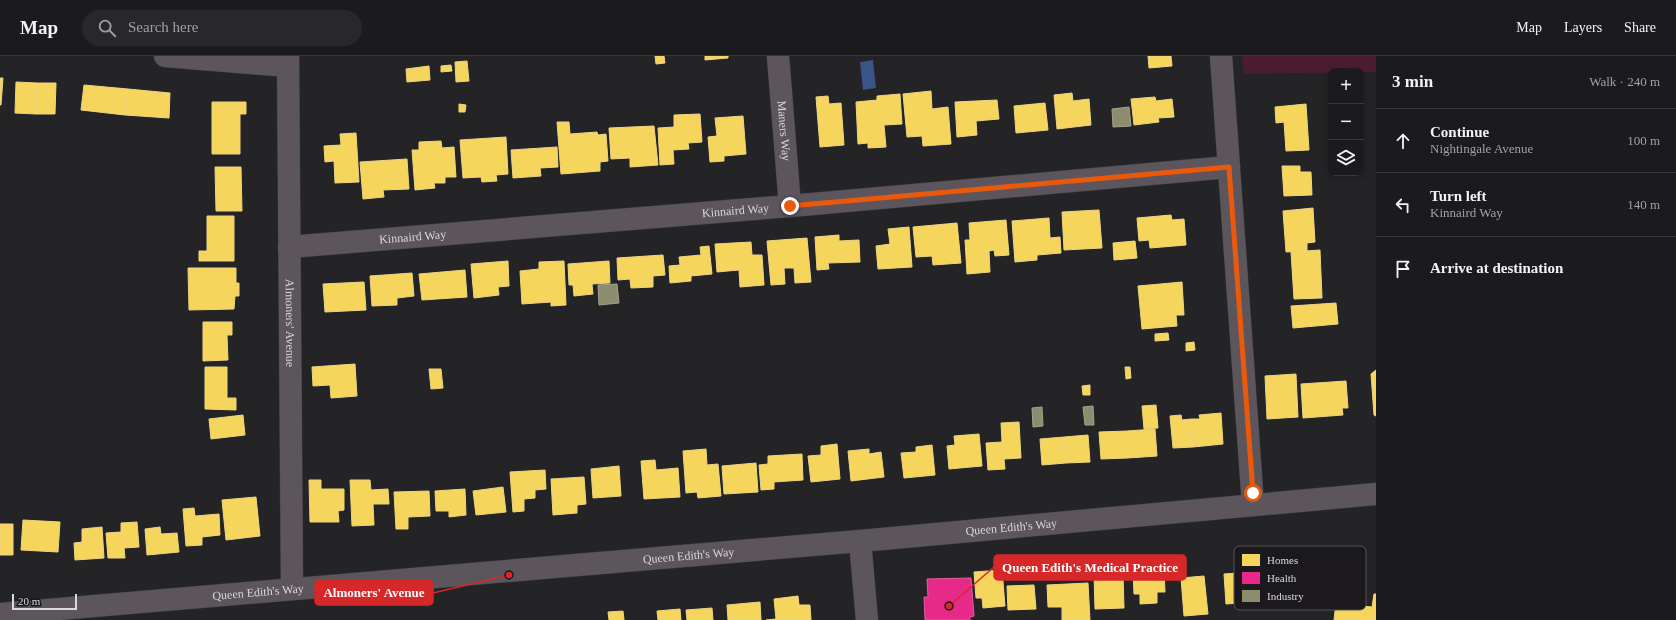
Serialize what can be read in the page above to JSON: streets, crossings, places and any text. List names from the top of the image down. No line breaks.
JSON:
{"streets":{"street":["Maners Way","Kinnaird Way","Almoners' Avenue","Queen Edith's Way"]},"crossings":[["Maners Way","Kinnaird Way"],["Kinnaird Way","Almoners' Avenue"],["Almoners' Avenue","Queen Edith's Way"]],"places":["Almoners' Avenue","Queen Edith's Medical Practice"],"legend":["Homes","Health","Industry"],"scale_bar":"20 m","page":{"header":"Map","search":"Search here","nav":["Map","Layers","Share"],"heading":["3 min","Walk · 240 m"],"map_buttons":["+","−"],"list":[["Continue","Nightingale Avenue","100 m"],["Turn left","Kinnaird Way","140 m"],"Arrive at destination"],"scale":"20 m"}}
